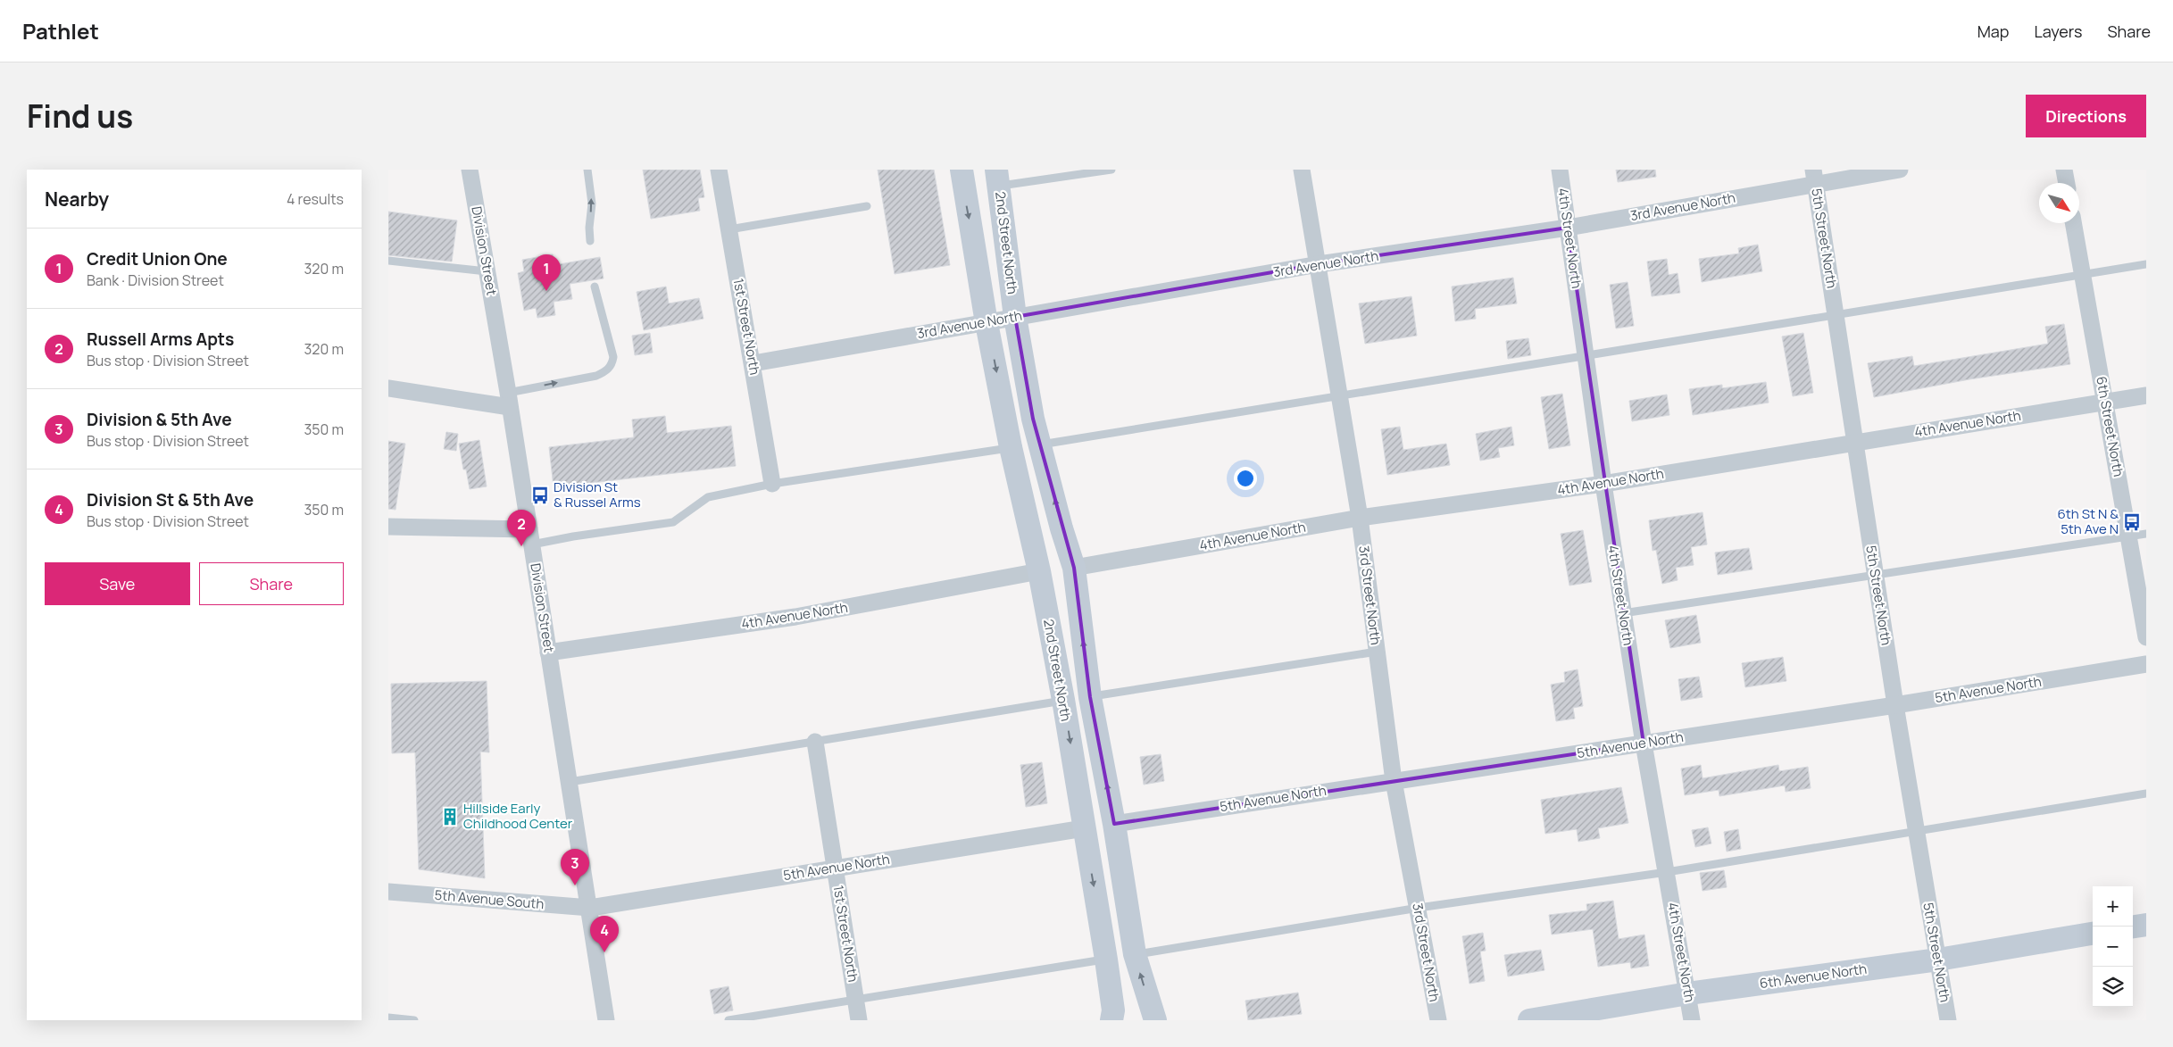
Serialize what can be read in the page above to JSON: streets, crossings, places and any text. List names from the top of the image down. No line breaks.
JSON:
{"streets":{"main road":["2nd Street North","6th Avenue North"],"street":["3rd Avenue North","4th Street North","5th Street North","Division Street","1st Street North","4th Avenue North","6th Street North","3rd Street North","5th Avenue North","5th Avenue South"]},"crossings":[["3rd Avenue North","4th Street North"],["3rd Avenue North","5th Street North"],["3rd Avenue North","2nd Street North"],["3rd Avenue North","1st Street North"],["3rd Avenue North","3rd Street North"],["4th Street North","4th Avenue North"],["4th Street North","5th Avenue North"],["4th Street North","6th Avenue North"],["5th Street North","4th Avenue North"],["5th Street North","5th Avenue North"],["5th Street North","6th Avenue North"],["2nd Street North","4th Avenue North"],["2nd Street North","5th Avenue North"],["Division Street","4th Avenue North"],["Division Street","5th Avenue North"],["Division Street","5th Avenue South"],["1st Street North","5th Avenue North"],["4th Avenue North","6th Street North"],["4th Avenue North","3rd Street North"],["3rd Street North","5th Avenue North"],["5th Avenue North","5th Avenue South"]],"places":{"bus stop":["Division St & Russel Arms","6th St N & 5th Ave N"],"building":["Hillside Early Childhood Center"]},"north":"bottom right","page":{"header":"Pathlet","nav":["Map","Layers","Share"],"title":"Find us","buttons":["Directions",["Save","Share"]],"heading":["Nearby","4 results"],"list":[{"mark":"1","name":"Credit Union One","note":"Bank · Division Street","value":"320 m"},{"mark":"2","name":"Russell Arms Apts","note":"Bus stop · Division Street","value":"320 m"},{"mark":"3","name":"Division & 5th Ave","note":"Bus stop · Division Street","value":"350 m"},{"mark":"4","name":"Division St & 5th Ave","note":"Bus stop · Division Street","value":"350 m"}],"pins":["1","2","3","4"],"map_buttons":["+","−"]}}
